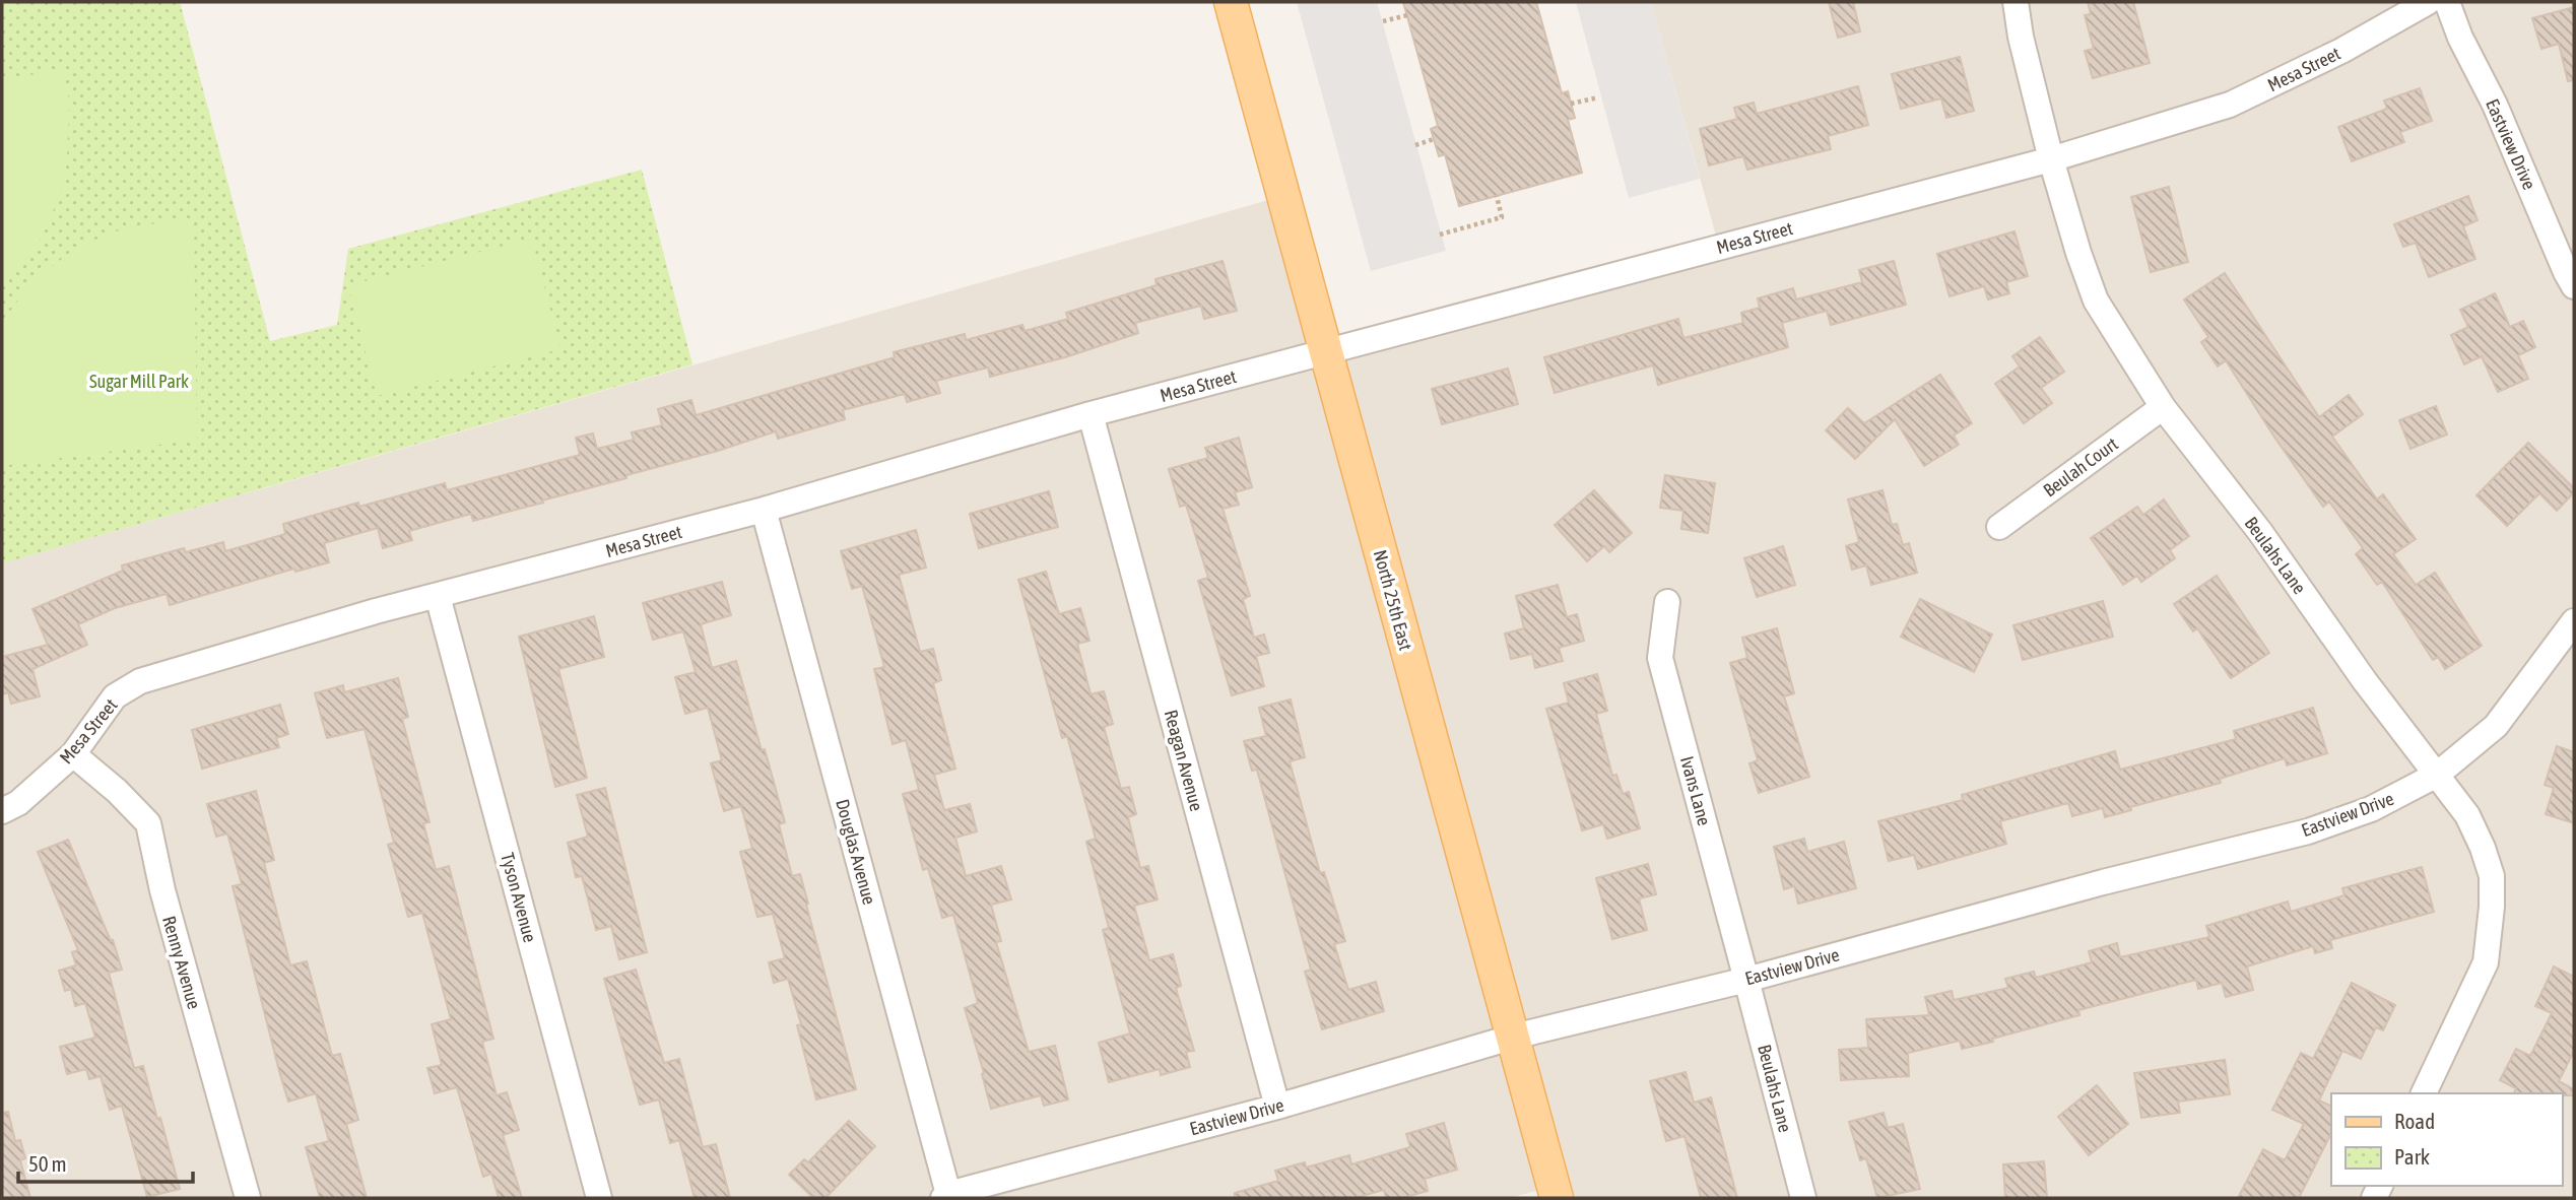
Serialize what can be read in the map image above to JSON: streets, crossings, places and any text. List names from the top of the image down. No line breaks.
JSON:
{"streets":{"main road":["North 25th East"],"street":["Mesa Street","Eastview Drive","Beulah Court","Beulahs Lane","Reagan Avenue","Ivans Lane","Douglas Avenue","Tyson Avenue","Renny Avenue"]},"crossings":[["Mesa Street","Beulahs Lane"],["Mesa Street","North 25th East"],["Mesa Street","Reagan Avenue"],["Mesa Street","Douglas Avenue"],["Mesa Street","Tyson Avenue"],["Mesa Street","Renny Avenue"],["Eastview Drive","Beulahs Lane"],["Eastview Drive","North 25th East"],["Eastview Drive","Reagan Avenue"],["Eastview Drive","Ivans Lane"],["Eastview Drive","Douglas Avenue"],["Beulah Court","Beulahs Lane"],["Beulahs Lane","Ivans Lane"]],"parks":["Sugar Mill Park"],"legend":["Road","Park"],"scale_bar":"50 m"}
